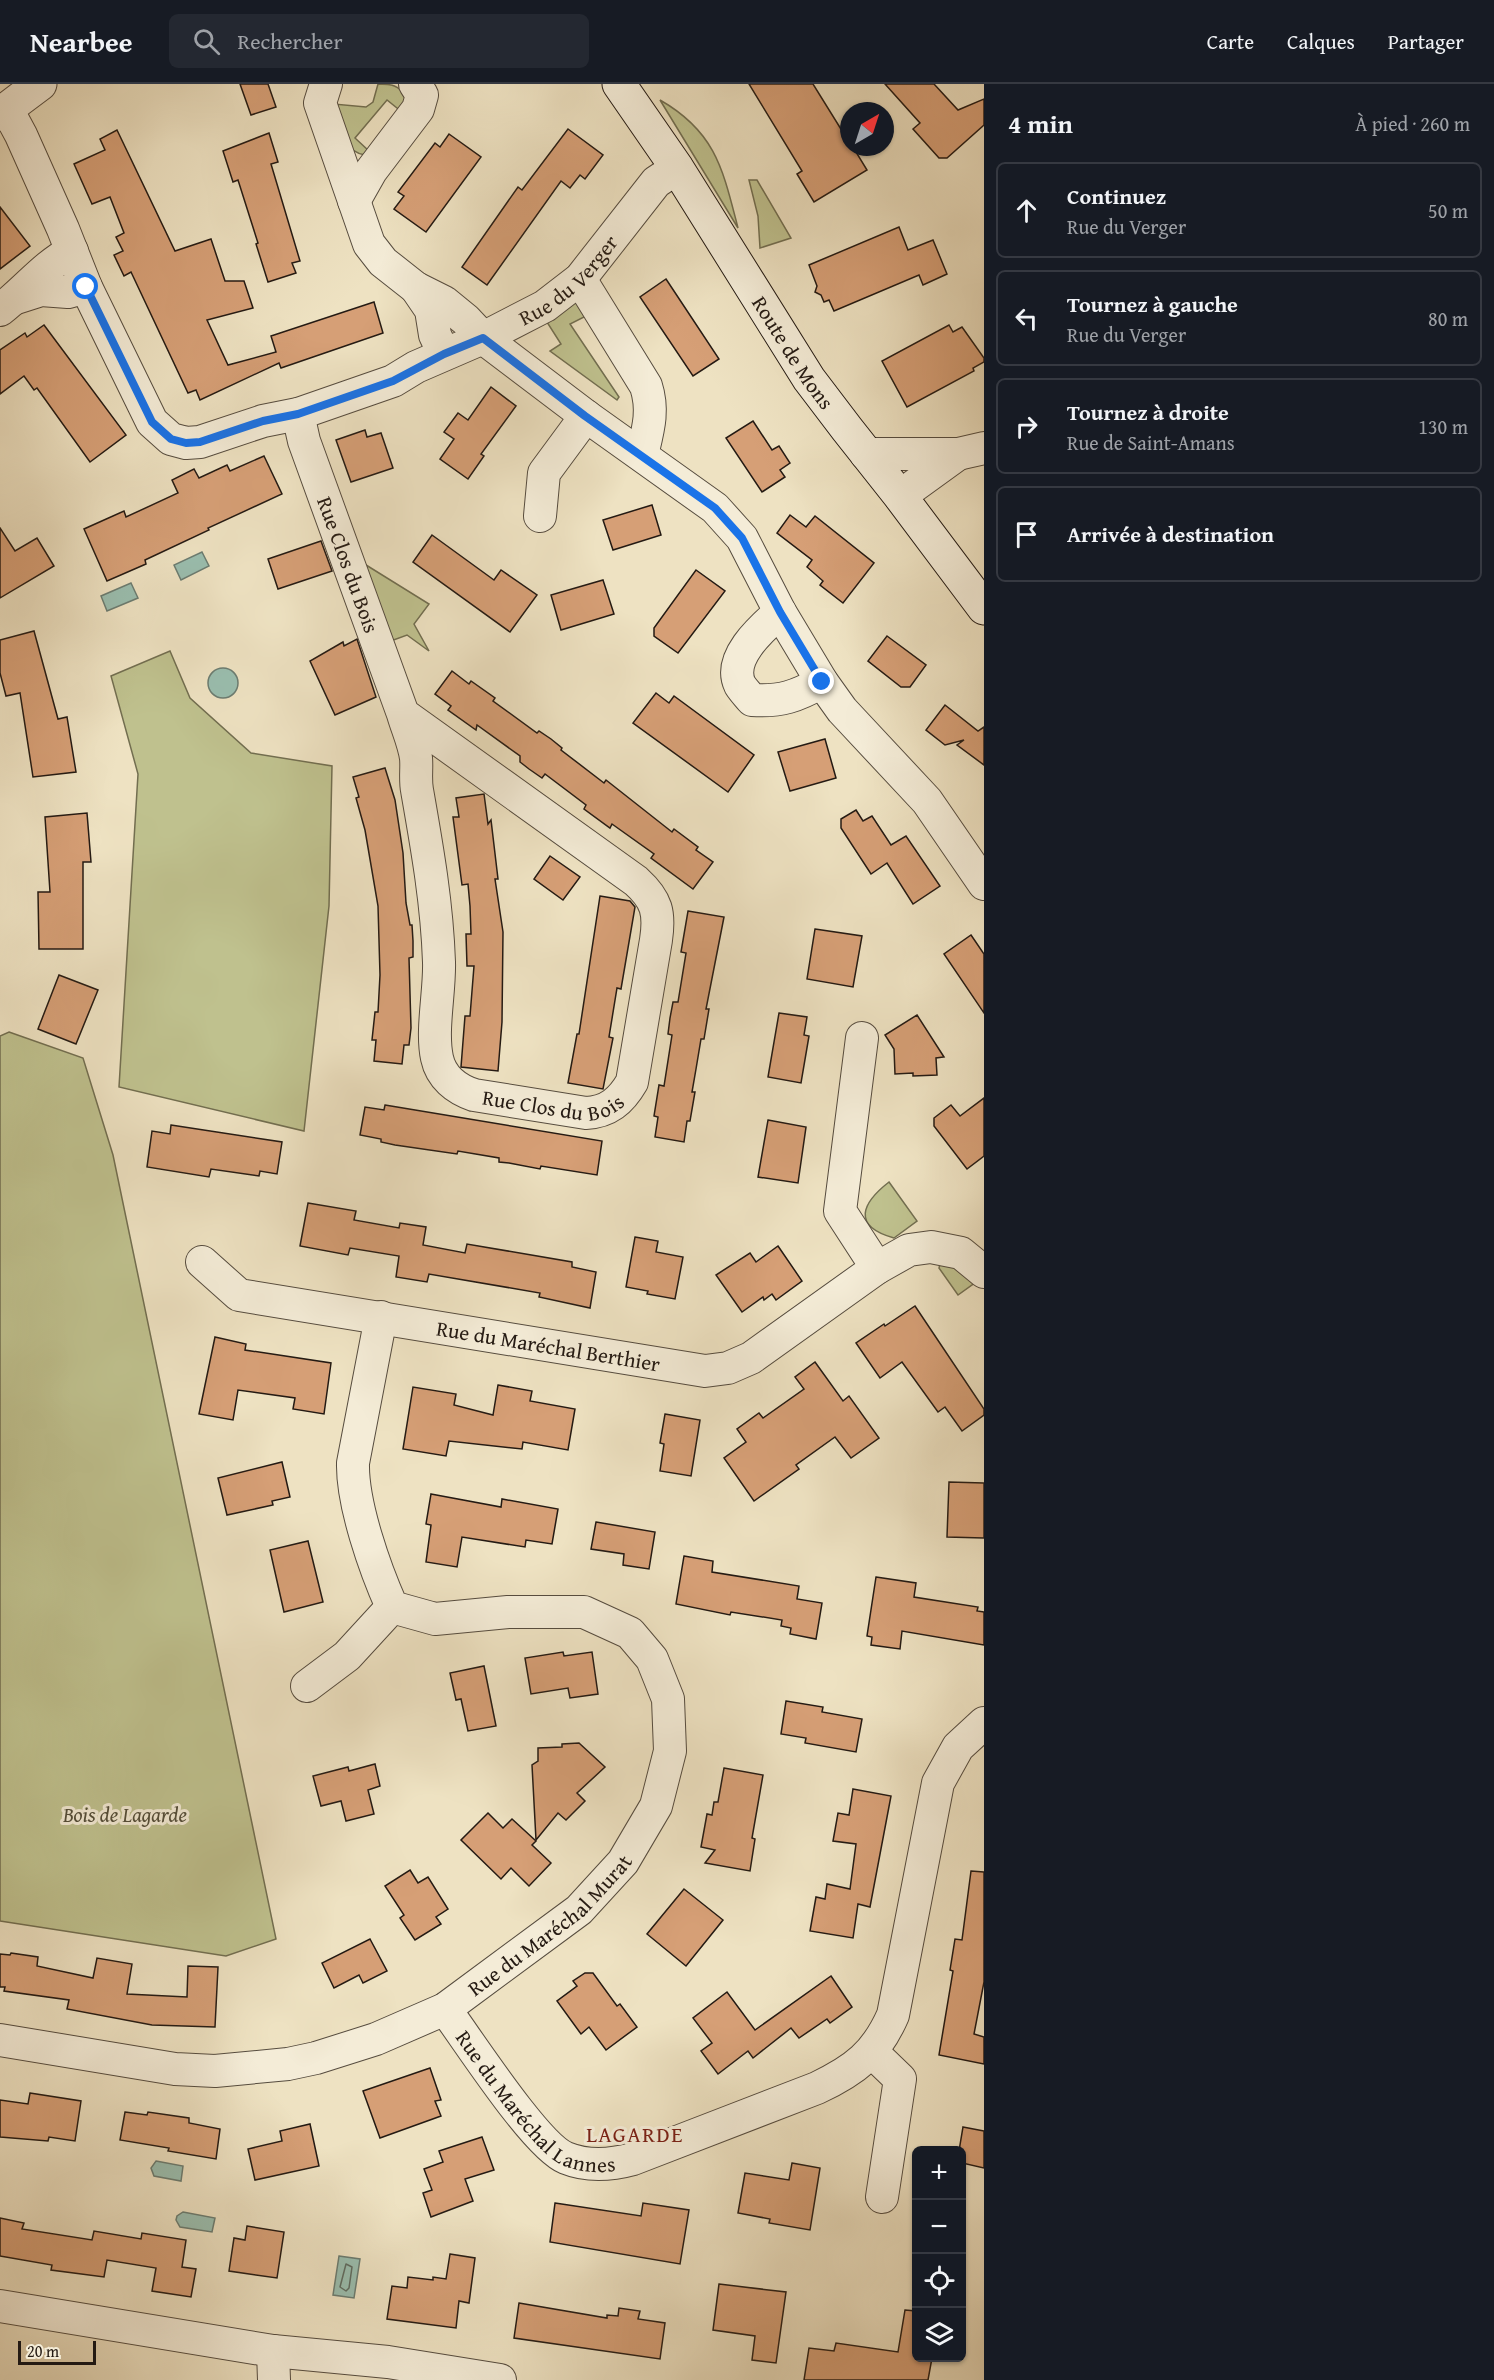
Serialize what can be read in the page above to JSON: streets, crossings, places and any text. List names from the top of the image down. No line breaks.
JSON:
{"streets":{"main road":["Route de Mons"],"street":["Rue du Verger","Rue Clos du Bois","Rue du Maréchal Berthier","Rue du Maréchal Murat","Rue du Maréchal Lannes"]},"crossings":[["Rue du Verger","Route de Mons"],["Rue du Verger","Rue Clos du Bois"],["Rue du Maréchal Murat","Rue du Maréchal Lannes"]],"districts":["LAGARDE"],"parks":["Bois de Lagarde"],"scale_bar":"20 m","north":"top right","page":{"header":"Nearbee","search":"Rechercher","nav":["Carte","Calques","Partager"],"heading":["4 min","À pied · 260 m"],"list":[["Continuez","Rue du Verger","50 m"],["Tournez à gauche","Rue du Verger","80 m"],["Tournez à droite","Rue de Saint-Amans","130 m"],"Arrivée à destination"],"map_buttons":["+","−"],"scale":"20 m"}}
